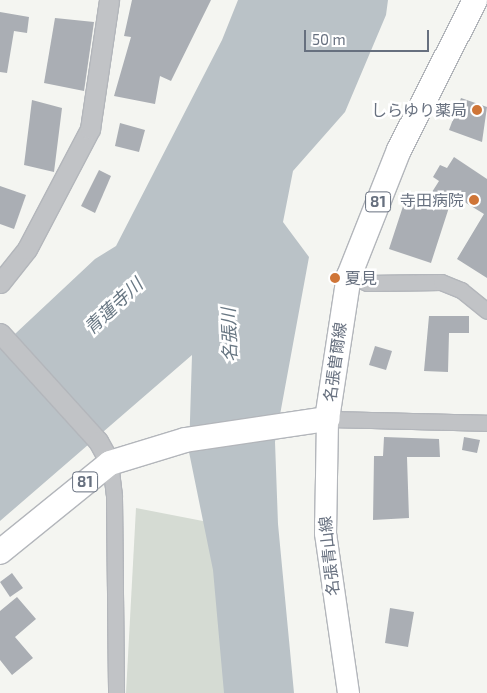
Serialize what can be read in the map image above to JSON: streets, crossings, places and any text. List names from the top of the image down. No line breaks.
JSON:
{"streets":{"main road":["81","名張曽爾線","名張青山線"]},"crossings":[["名張曽爾線","名張青山線"]],"water":["青蓮寺川","名張川"],"places":["しらゆり薬局","寺田病院","夏見"],"scale_bar":"50 m"}
